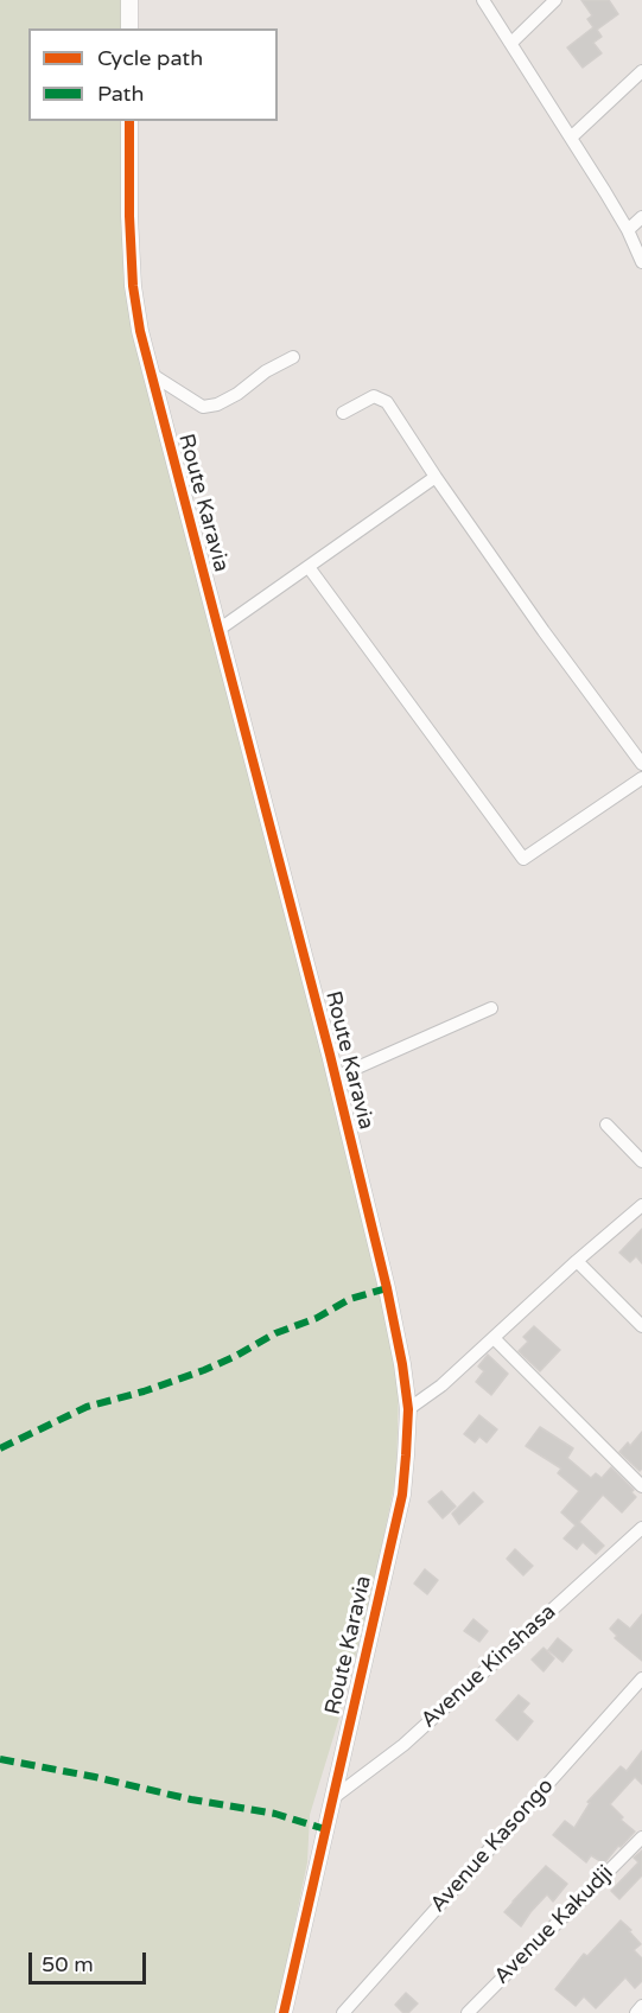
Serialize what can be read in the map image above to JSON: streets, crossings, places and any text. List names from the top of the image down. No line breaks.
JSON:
{"streets":{"street":["Route Karavia","Avenue Kinshasa","Avenue Kasongo","Avenue Kakudji"]},"crossings":[["Route Karavia","Avenue Kinshasa"]],"legend":["Cycle path","Path"],"scale_bar":"50 m"}
